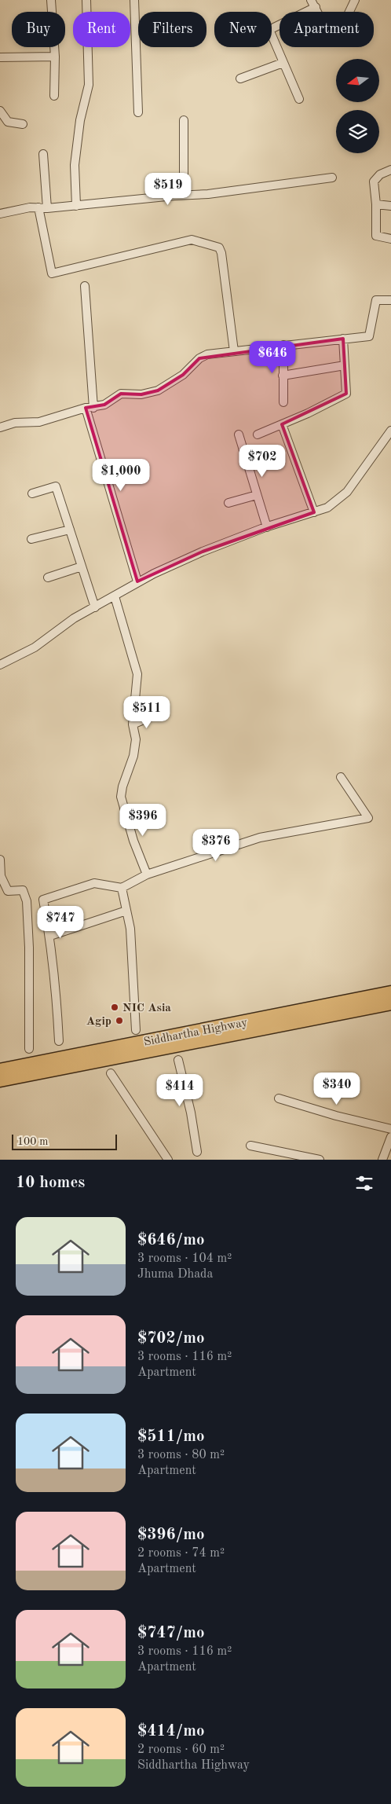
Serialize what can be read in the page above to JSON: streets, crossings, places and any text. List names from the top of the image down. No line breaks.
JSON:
{"streets":{"highway":["Siddhartha Highway"]},"places":["NIC Asia","Agip"],"scale_bar":"100 m","north":"left","page":{"chip":["Buy","Rent","Filters","New","Apartment"],"price":["$519","$646","$702","$1,000","$511","$396","$376","$747","$340","$414"],"scale":"100 m","heading":"10 homes","list":[{"name":"$646/mo","note":"3 rooms · 104 m² · Jhuma Dhada"},{"name":"$702/mo","note":"3 rooms · 116 m² · Apartment"},{"name":"$511/mo","note":"3 rooms · 80 m² · Apartment"},{"name":"$396/mo","note":"2 rooms · 74 m² · Apartment"},{"name":"$747/mo","note":"3 rooms · 116 m² · Apartment"},{"name":"$414/mo","note":"2 rooms · 60 m² · Siddhartha Highway"}]}}
